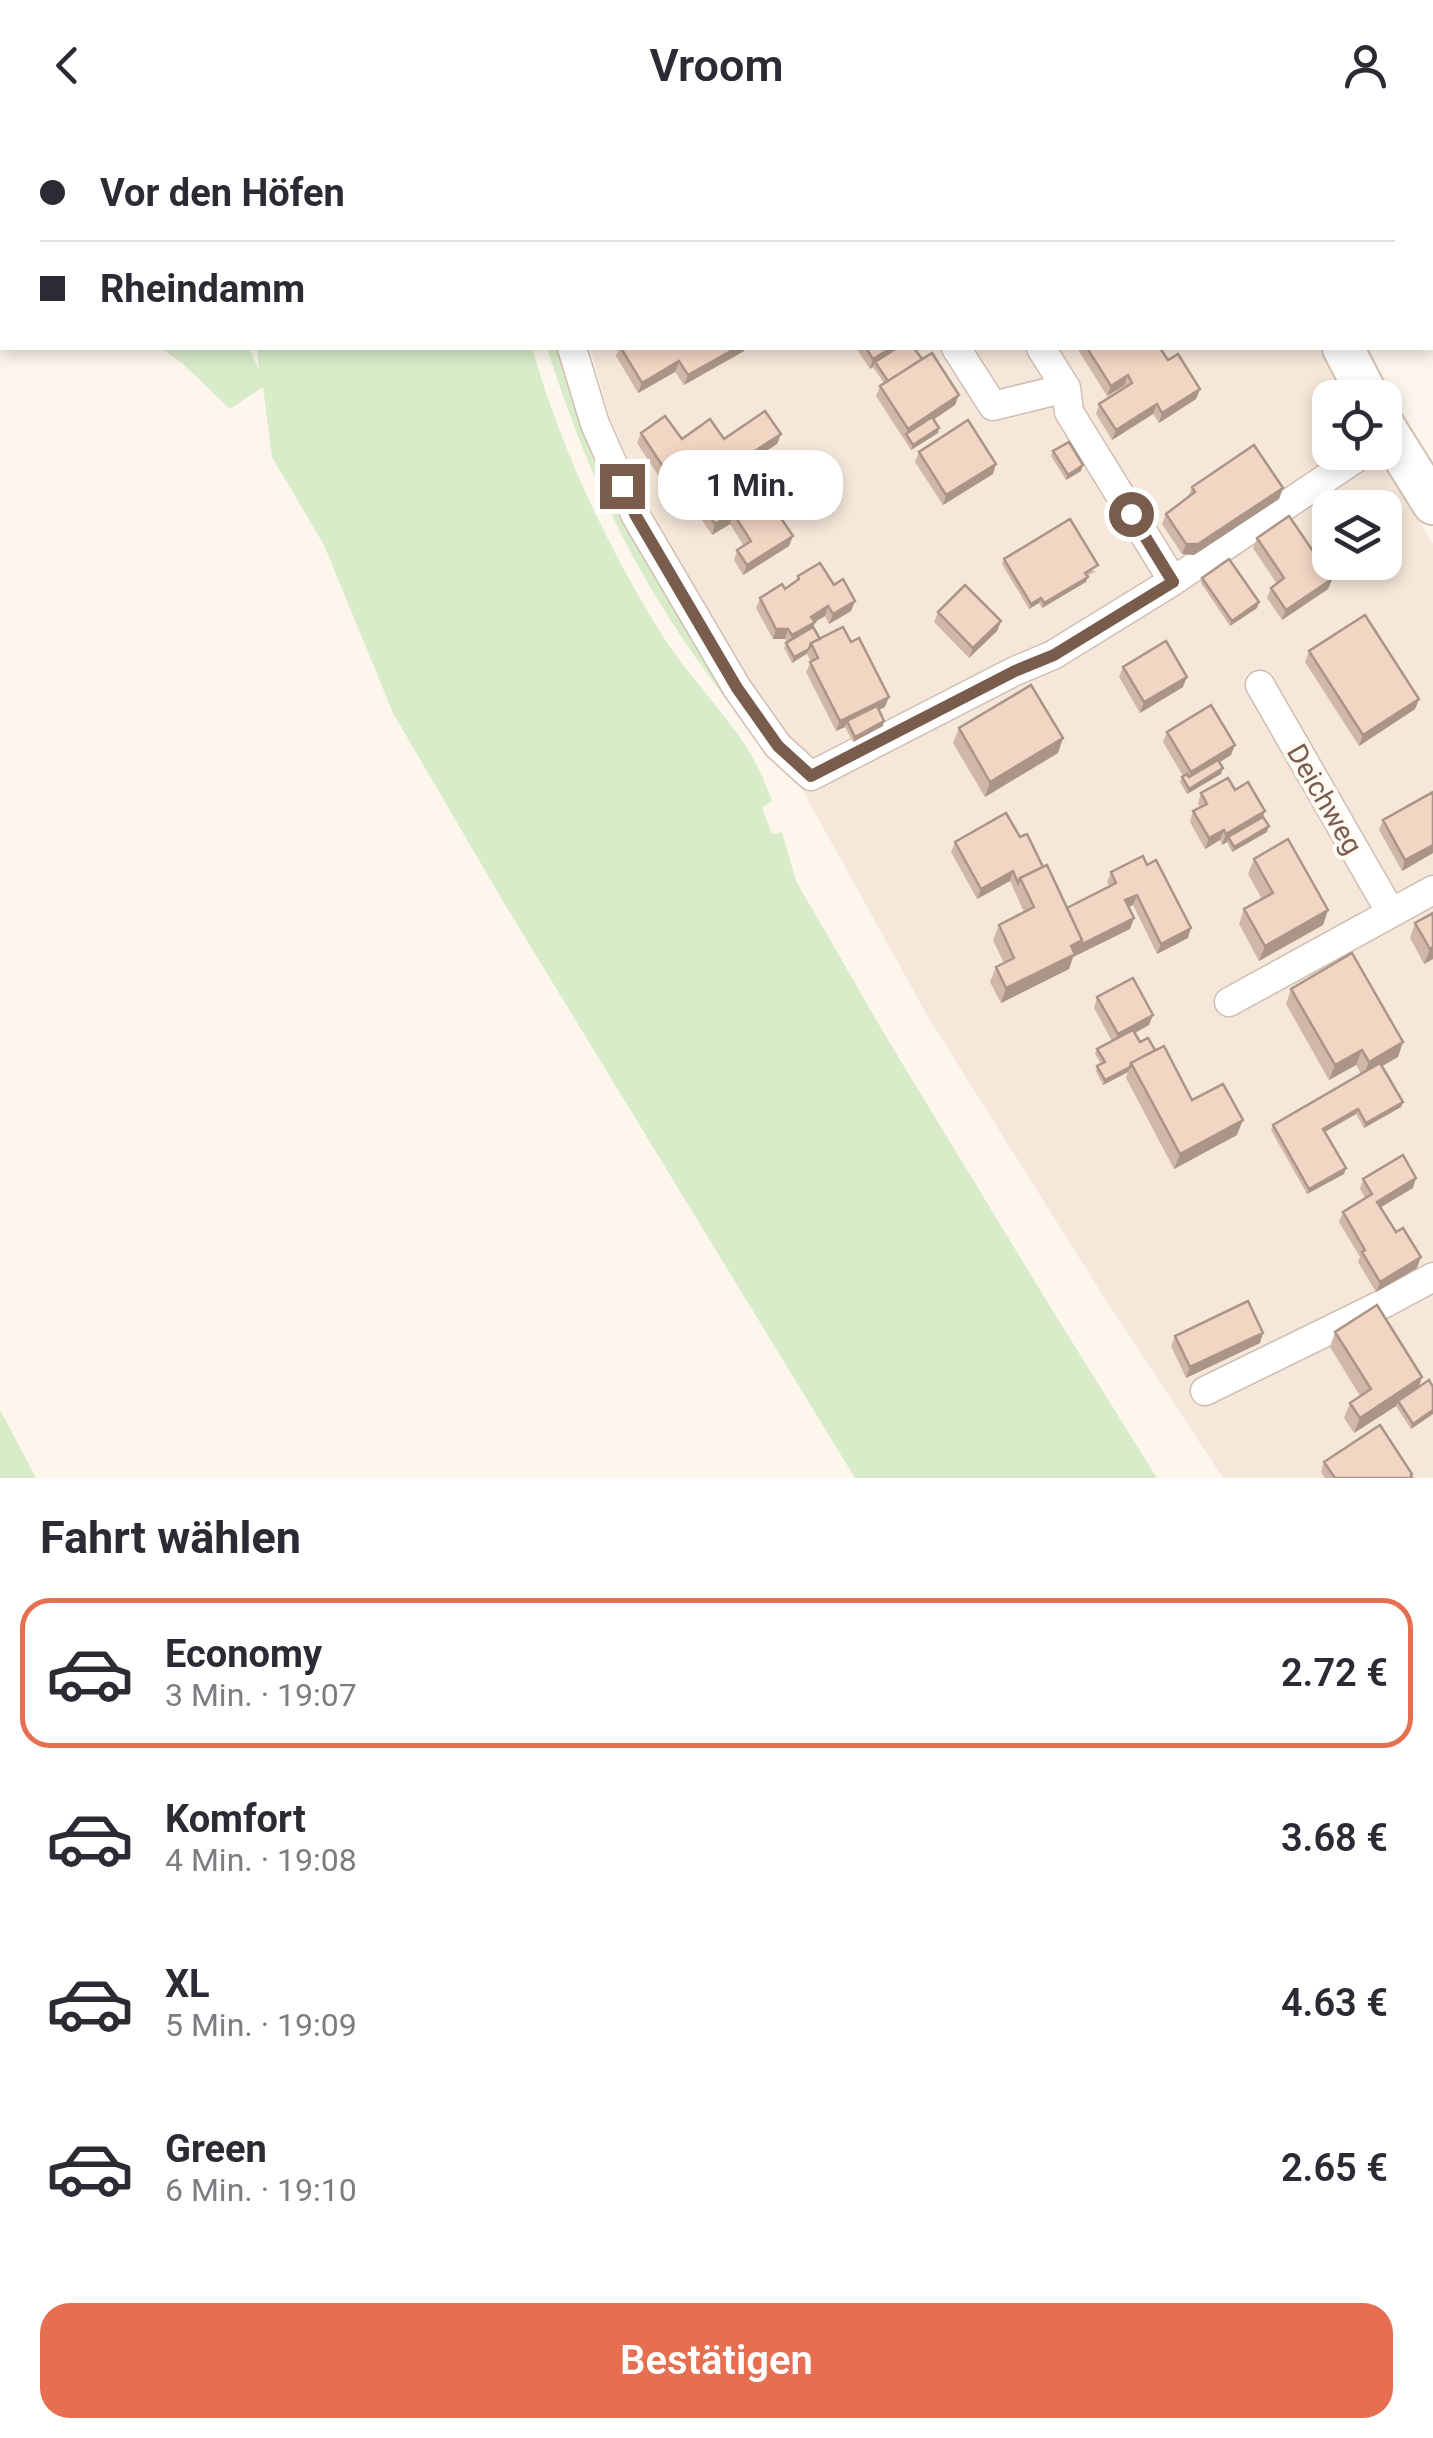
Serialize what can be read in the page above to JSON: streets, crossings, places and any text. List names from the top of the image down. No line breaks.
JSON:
{"streets":{"street":["Deichweg"]},"page":{"header":"Vroom","banner":["Vor den Höfen","Rheindamm"],"bubble":"1 Min.","heading":"Fahrt wählen","list":[{"name":"Economy","note":"3 Min. · 19:07","value":"2.72 €"},{"name":"Komfort","note":"4 Min. · 19:08","value":"3.68 €"},{"name":"XL","note":"5 Min. · 19:09","value":"4.63 €"},{"name":"Green","note":"6 Min. · 19:10","value":"2.65 €"}],"buttons":"Bestätigen"}}
